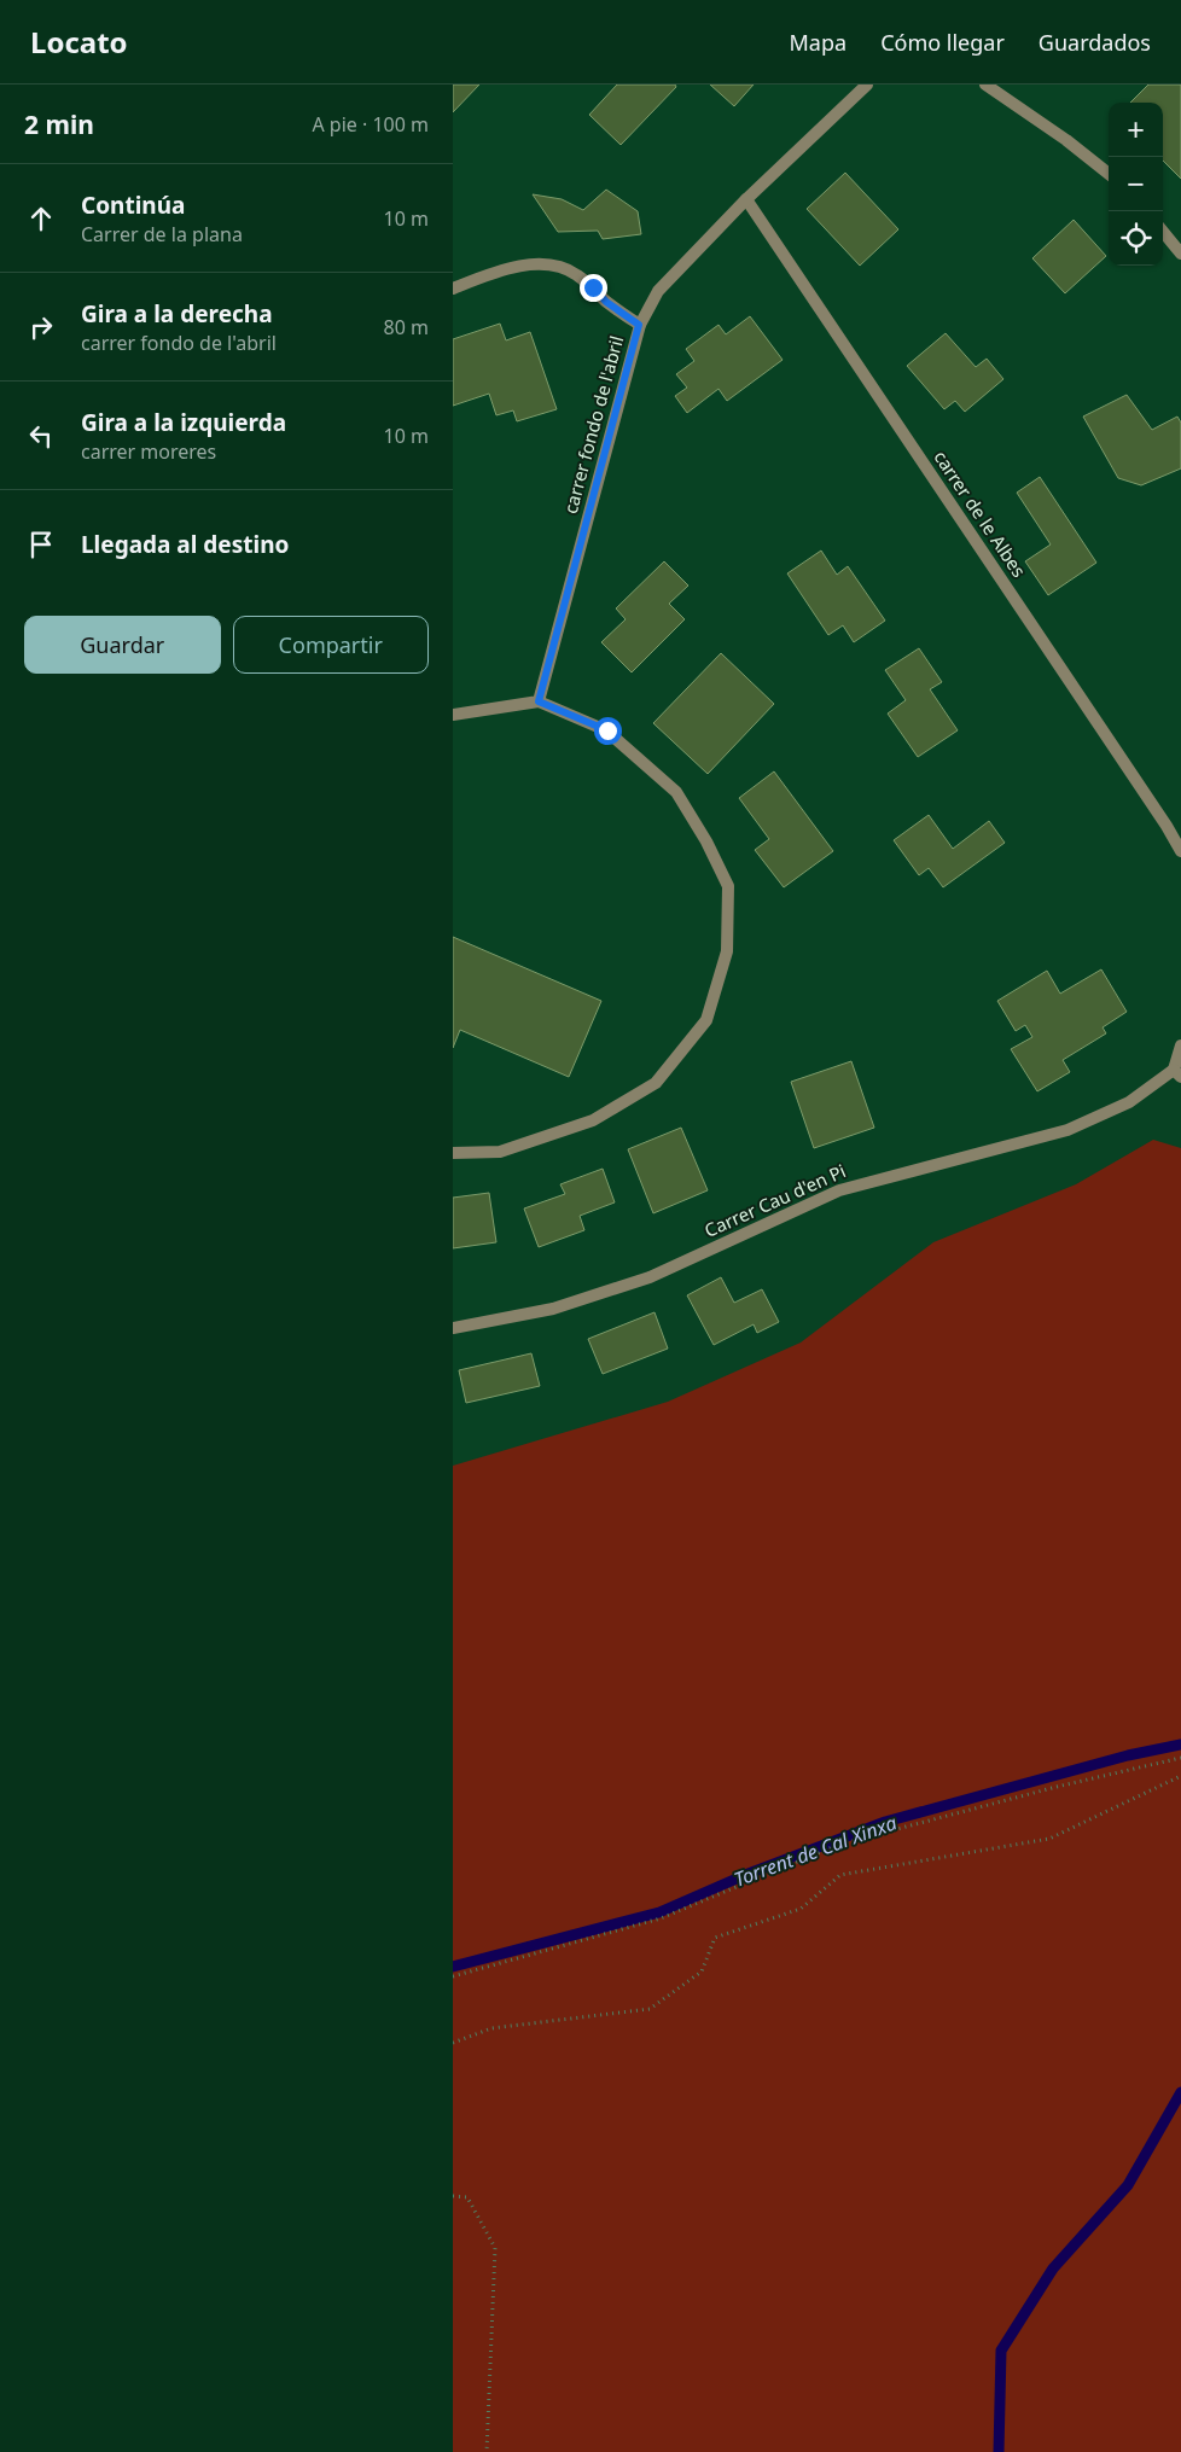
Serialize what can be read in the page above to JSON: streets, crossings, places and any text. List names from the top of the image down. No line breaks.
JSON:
{"streets":{"street":["carrer fondo de l'abril","carrer de le Albes","Carrer Cau d'en Pi"]},"crossings":[["carrer fondo de l'abril","carrer de le Albes"]],"water":["Torrent de Cal Xinxa"],"page":{"header":"Locato","nav":["Mapa","Cómo llegar","Guardados"],"heading":["2 min","A pie · 100 m"],"map_buttons":["+","−"],"list":[["Continúa","Carrer de la plana","10 m"],["Gira a la derecha","carrer fondo de l'abril","80 m"],["Gira a la izquierda","carrer moreres","10 m"],"Llegada al destino"],"buttons":["Guardar","Compartir"]}}
